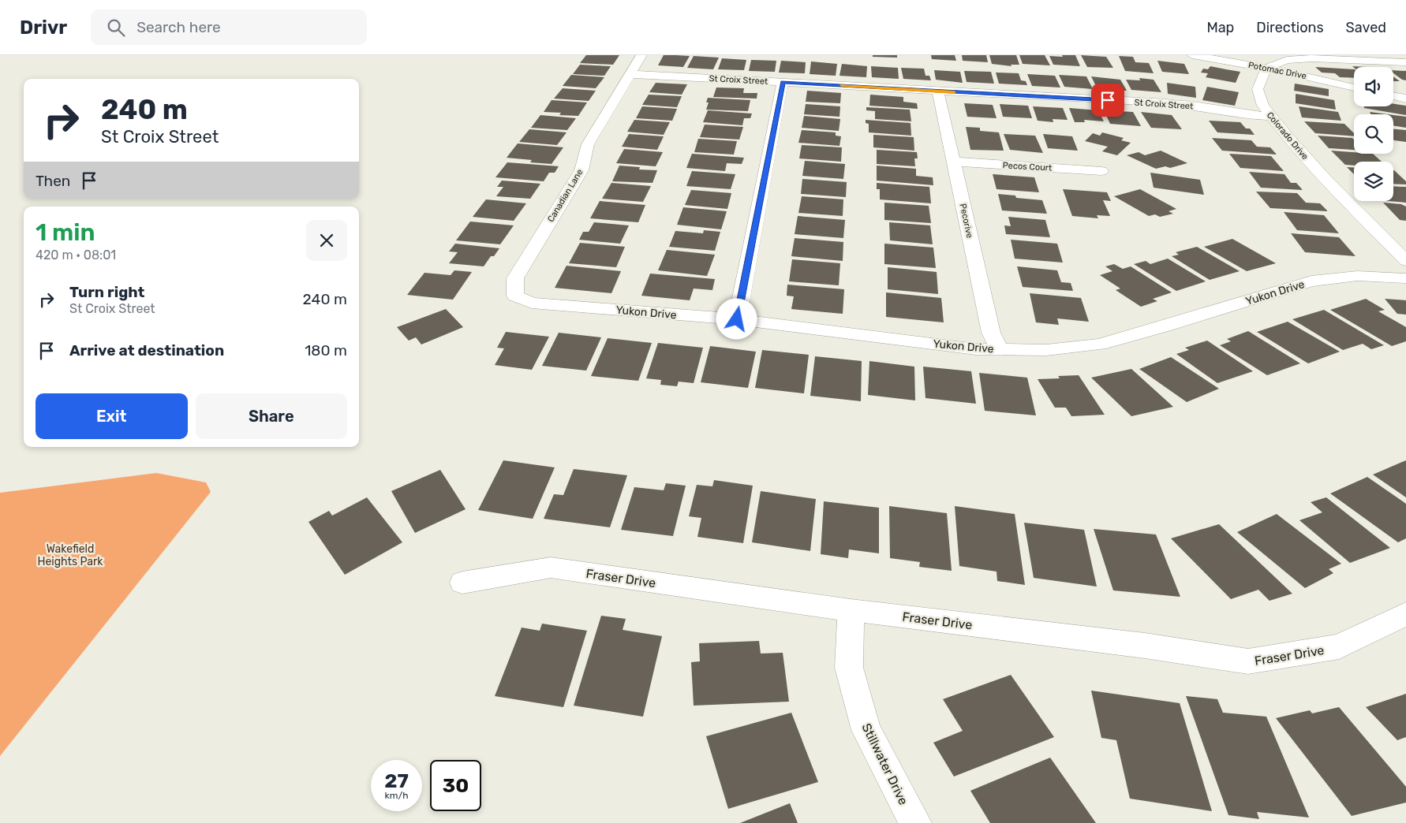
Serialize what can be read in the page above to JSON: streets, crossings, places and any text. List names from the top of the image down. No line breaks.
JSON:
{"streets":{"street":["Potomac Drive","St Croix Street","Colorado Drive","Pecos Court","Canadian Lane","Pecorive","Yukon Drive","Fraser Drive","Stillwater Drive"]},"crossings":[["Potomac Drive","Colorado Drive"],["St Croix Street","Colorado Drive"],["St Croix Street","Canadian Lane"],["St Croix Street","Pecorive"],["Pecos Court","Pecorive"],["Canadian Lane","Yukon Drive"],["Pecorive","Yukon Drive"],["Fraser Drive","Stillwater Drive"]],"parks":["Wakefield Heights Park"],"page":{"header":"Drivr","search":"Search here","nav":["Map","Directions","Saved"],"turn":["240 m","St Croix Street"],"then":"Then","heading":["1 min","420 m · 08:01"],"list":[{"name":"Turn right","note":"St Croix Street","value":"240 m"},{"name":"Arrive at destination","value":"180 m"}],"buttons":["Exit","Share"],"speed":"27 km/h","limit":"30"}}
